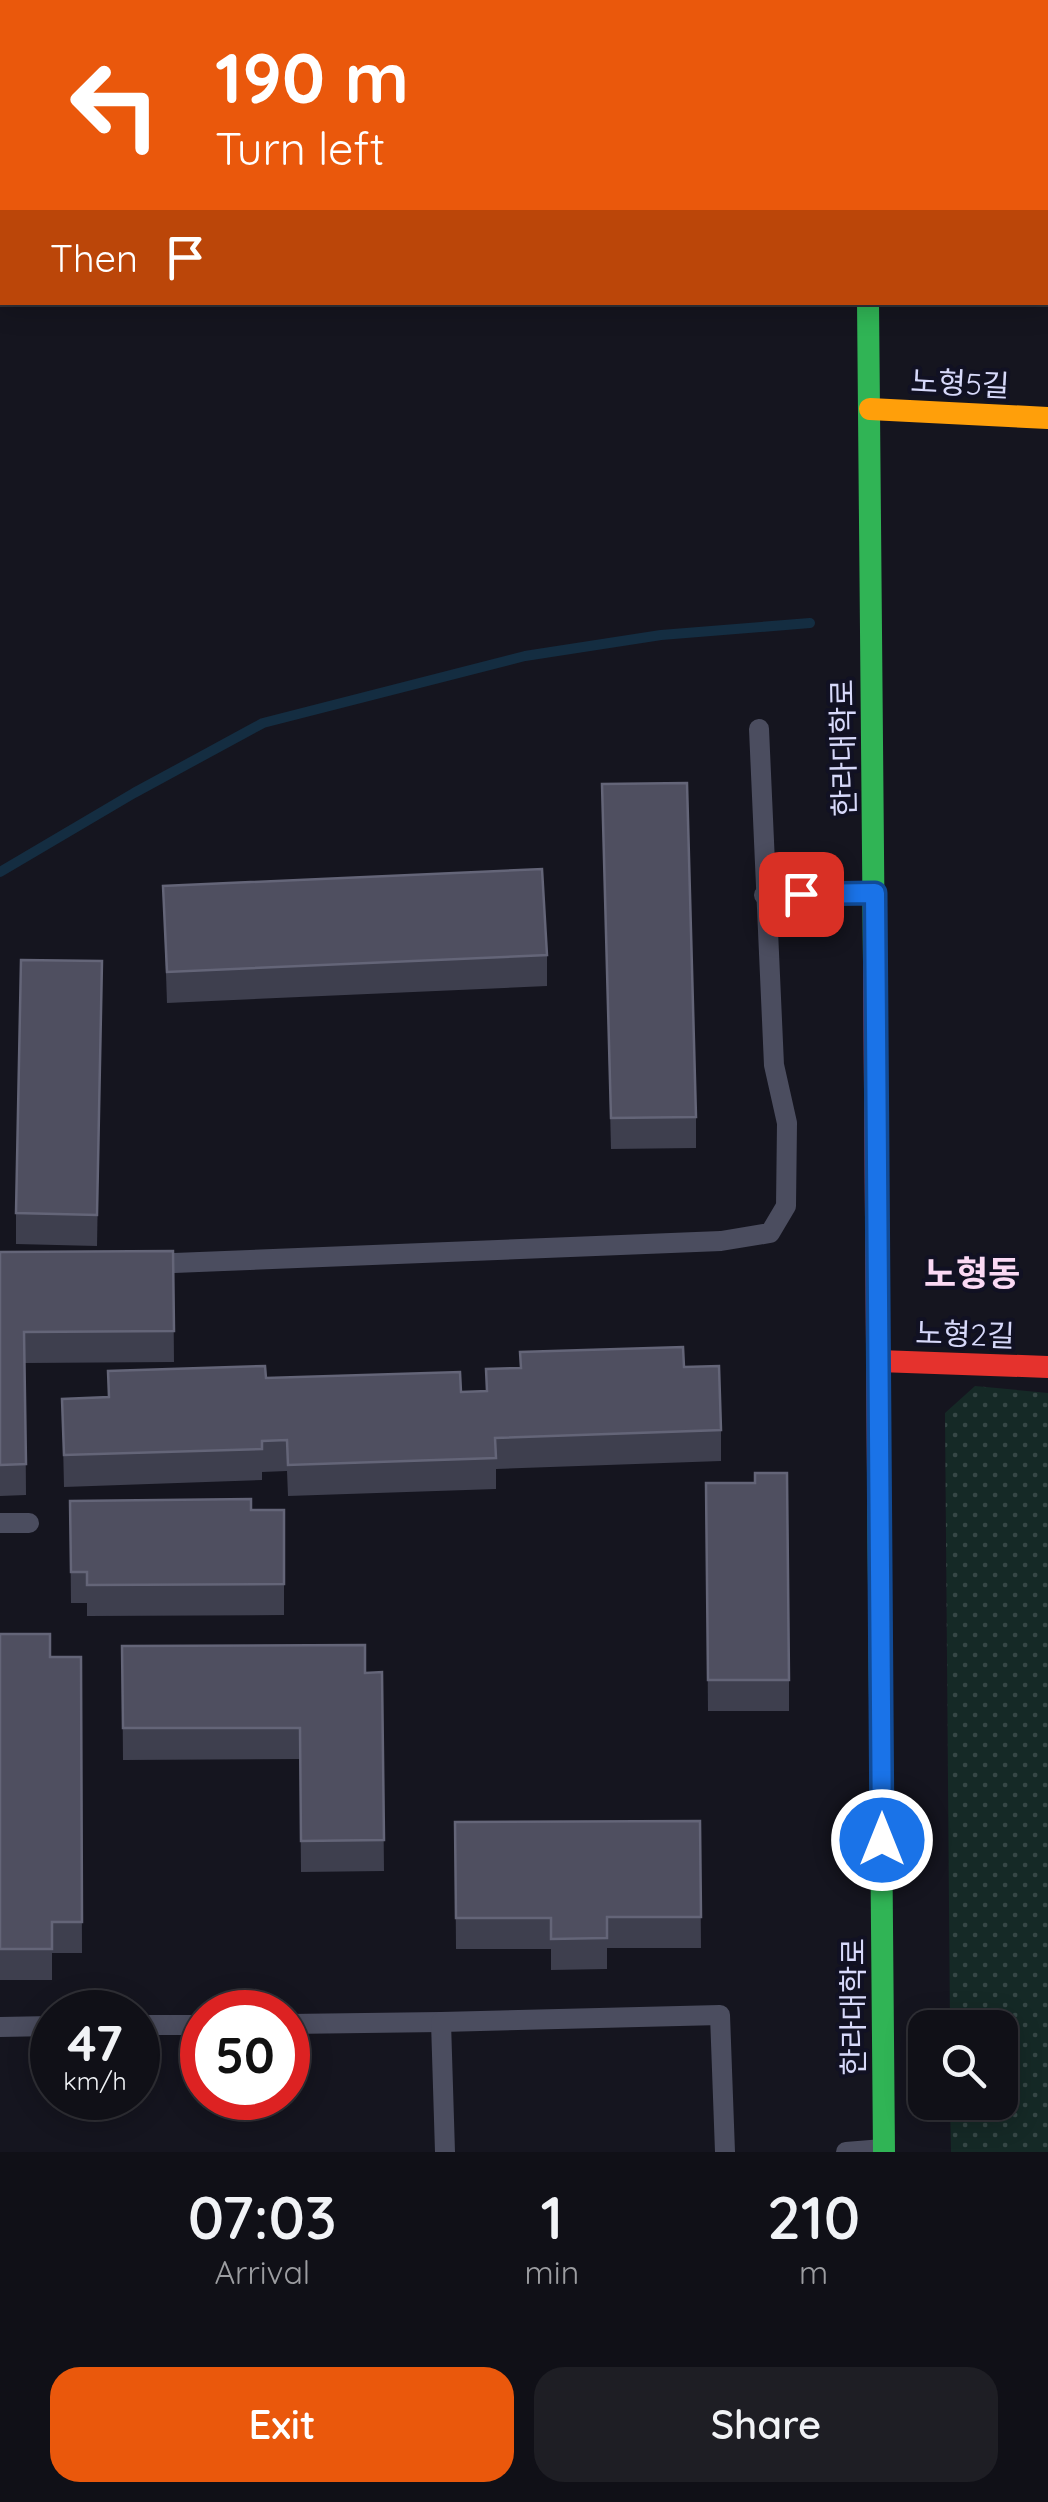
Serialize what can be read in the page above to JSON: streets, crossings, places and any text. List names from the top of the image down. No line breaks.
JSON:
{"streets":{"main road":["노형5길","한라대학로","노형2길"]},"crossings":[["노형5길","한라대학로"],["한라대학로","노형2길"]],"districts":["노형동"],"page":{"turn":["190 m","Turn left"],"then":"Then","speed":"47 km/h","limit":"50","eta":["07:03","Arrival","1","min","210","m"],"buttons":["Exit","Share"]}}
